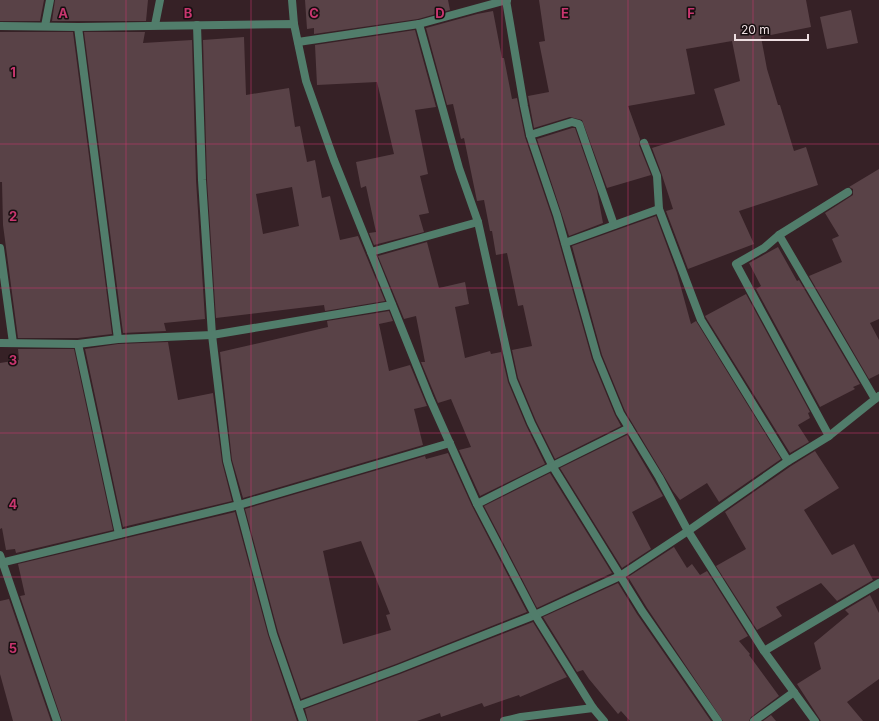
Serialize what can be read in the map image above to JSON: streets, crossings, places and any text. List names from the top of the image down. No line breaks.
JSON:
{"scale_bar":"20 m","grid":{"columns":["A","B","C","D","E","F"],"rows":["1","2","3","4","5"]}}
